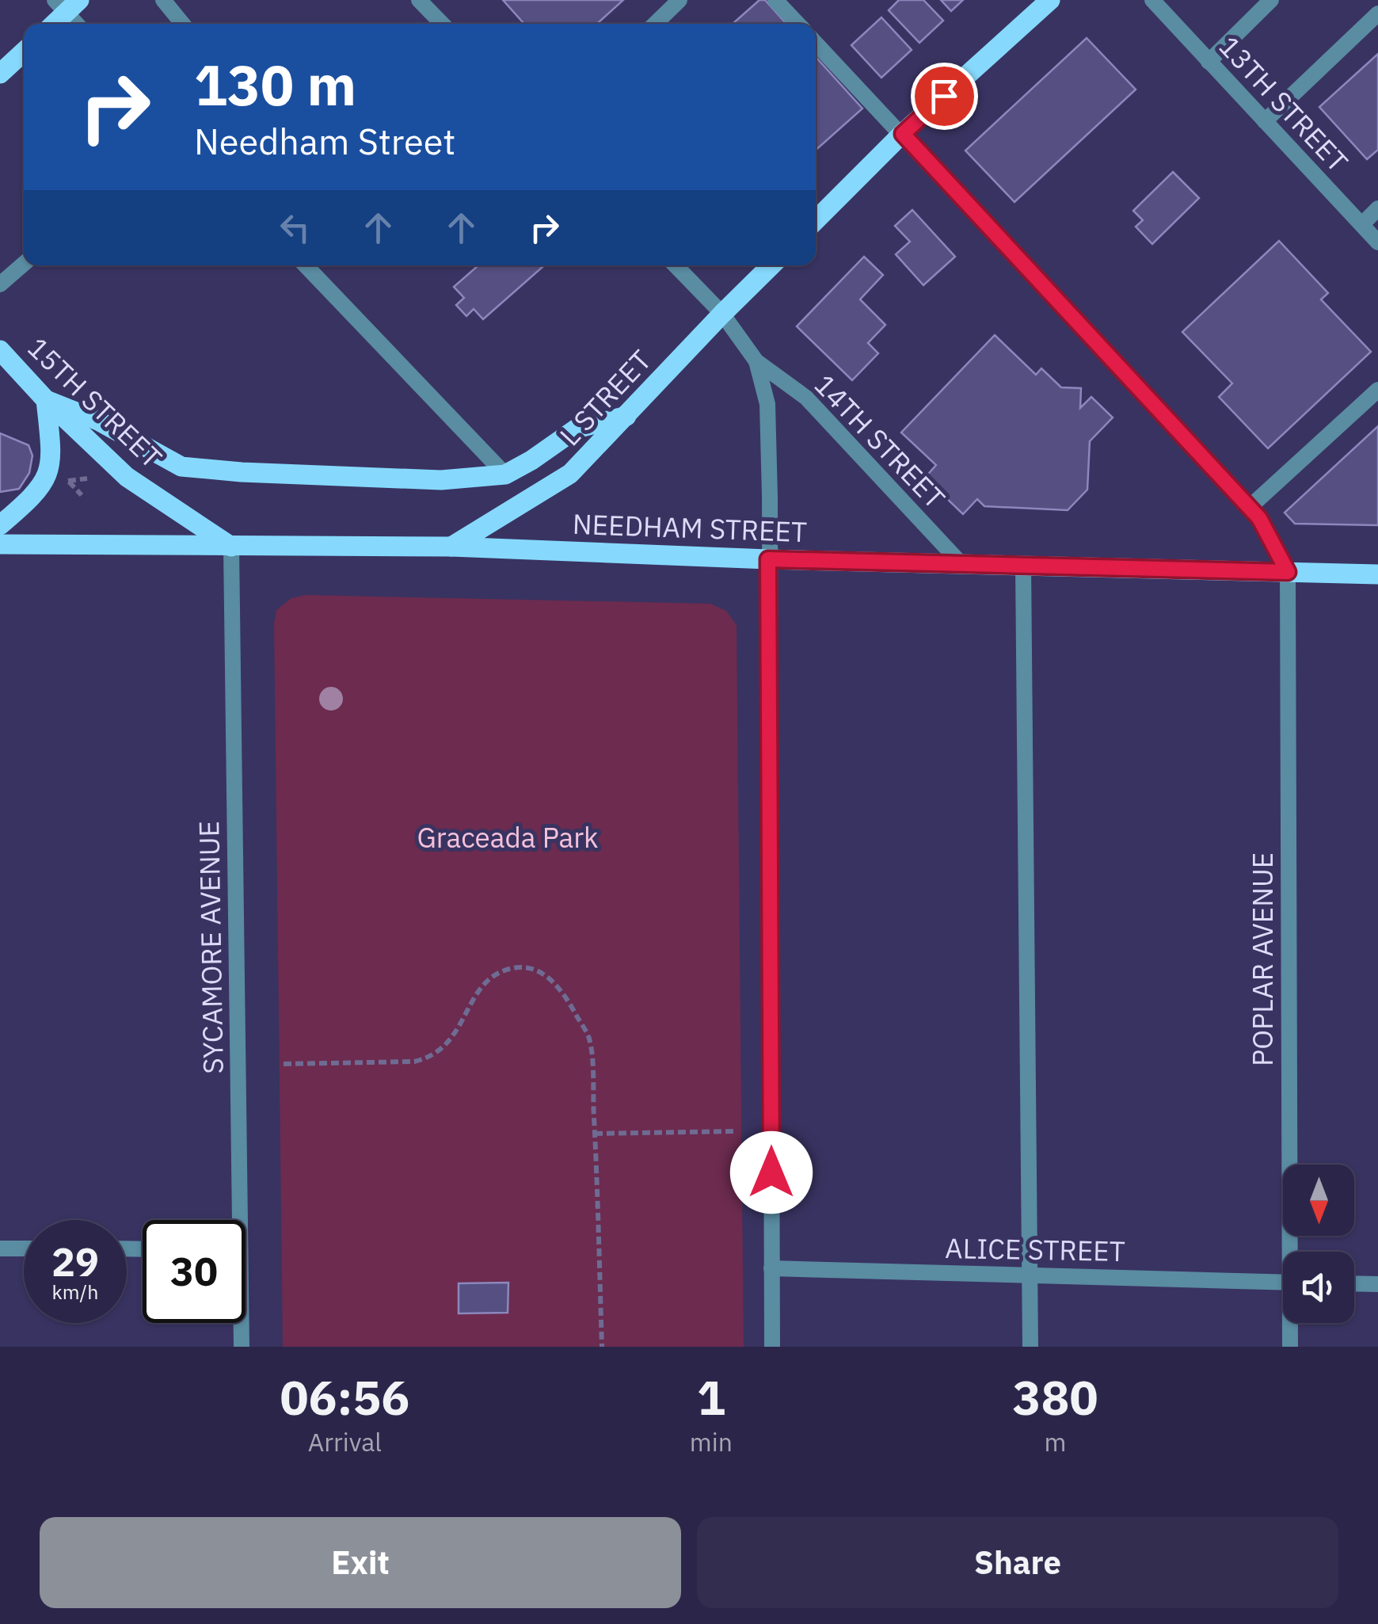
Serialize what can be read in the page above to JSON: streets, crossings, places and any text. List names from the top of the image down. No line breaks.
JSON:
{"streets":{"main road":["L STREET","15TH STREET","NEEDHAM STREET"],"street":["13TH STREET","14TH STREET","SYCAMORE AVENUE","POPLAR AVENUE","ALICE STREET"]},"crossings":[["L STREET","14TH STREET"],["L STREET","NEEDHAM STREET"],["15TH STREET","NEEDHAM STREET"],["15TH STREET","SYCAMORE AVENUE"],["14TH STREET","NEEDHAM STREET"],["14TH STREET","ALICE STREET"],["NEEDHAM STREET","SYCAMORE AVENUE"],["NEEDHAM STREET","POPLAR AVENUE"]],"parks":["Graceada Park"],"north":"bottom","page":{"turn":["130 m","Needham Street"],"speed":"29 km/h","limit":"30","eta":["06:56","Arrival","1","min","380","m"],"buttons":["Exit","Share"]}}
